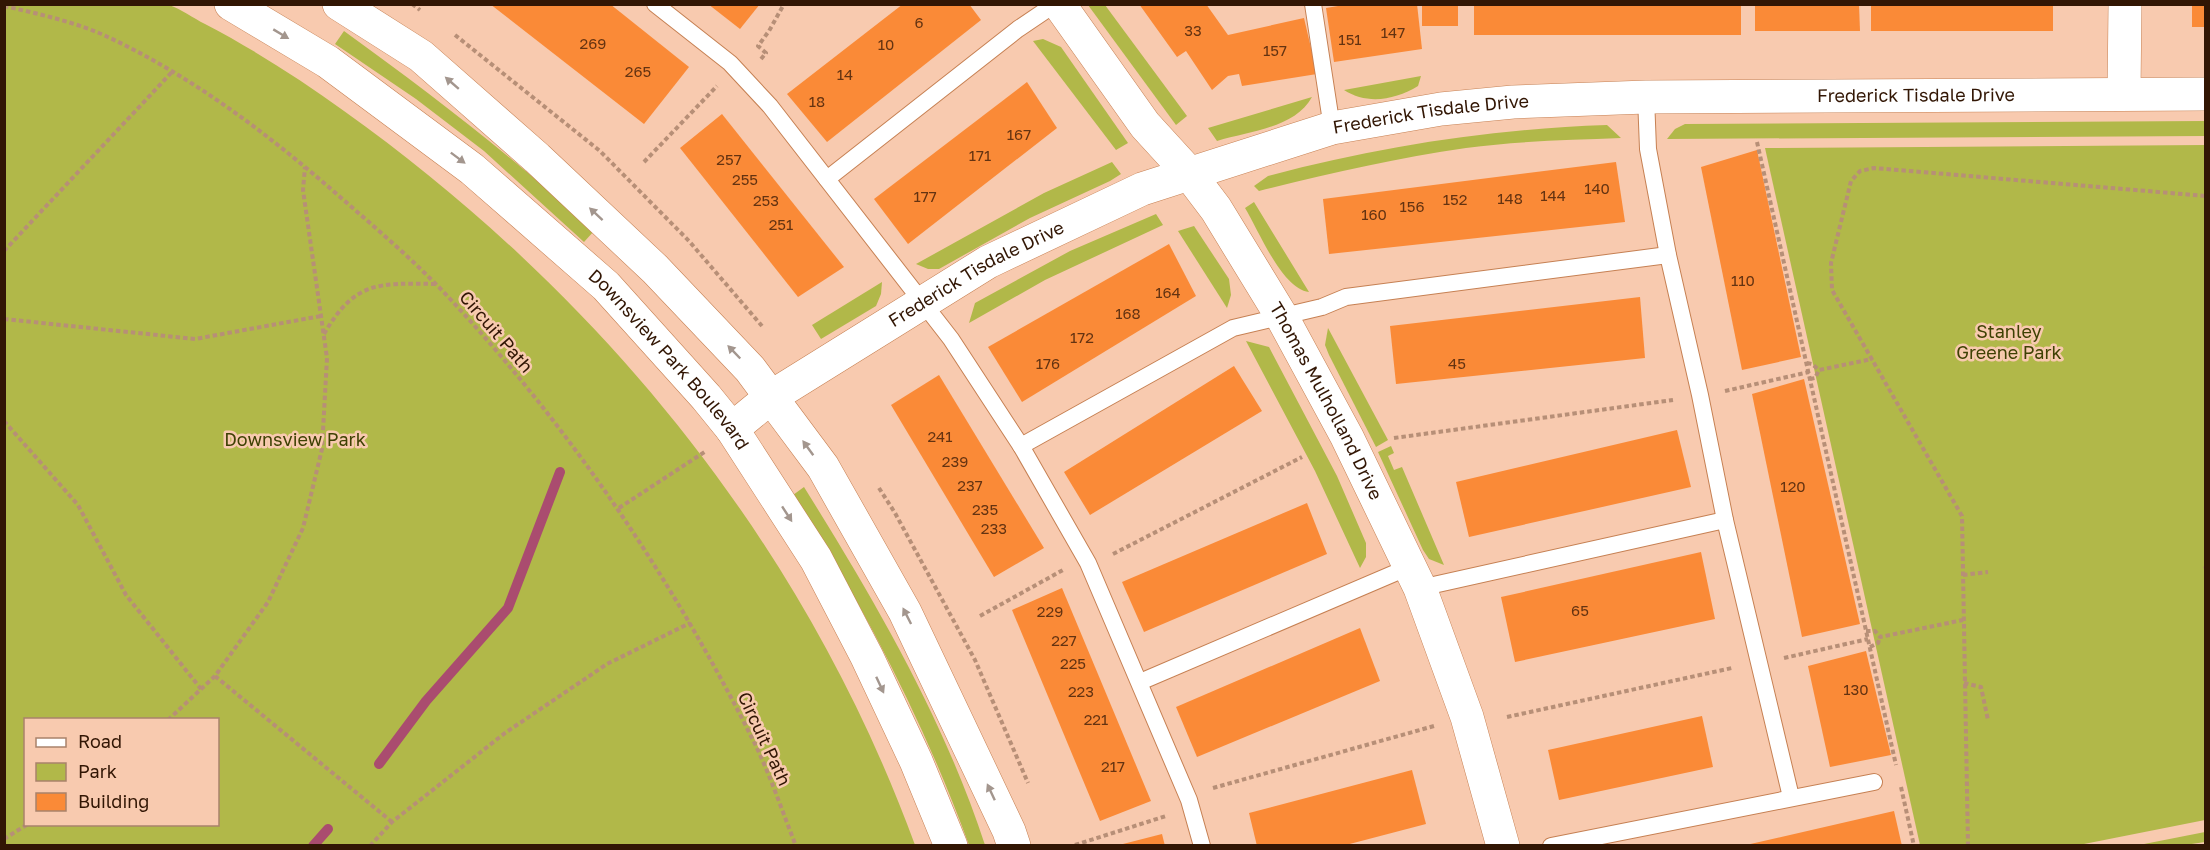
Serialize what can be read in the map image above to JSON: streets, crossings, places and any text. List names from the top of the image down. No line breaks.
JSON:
{"streets":{"street":["Frederick Tisdale Drive","Downsview Park Boulevard","Thomas Mulholland Drive"],"path":["Circuit Path"]},"crossings":[["Frederick Tisdale Drive","Downsview Park Boulevard"],["Frederick Tisdale Drive","Thomas Mulholland Drive"]],"parks":["Stanley Greene Park","Downsview Park"],"house_numbers":["6","33","147","151","269","10","157","265","14","18","167","171","257","255","140","144","177","148","152","253","156","160","251","110","164","168","172","176","45","241","239","237","120","235","233","65","229","227","225","130","223","221","217"],"legend":["Road","Park","Building"]}
